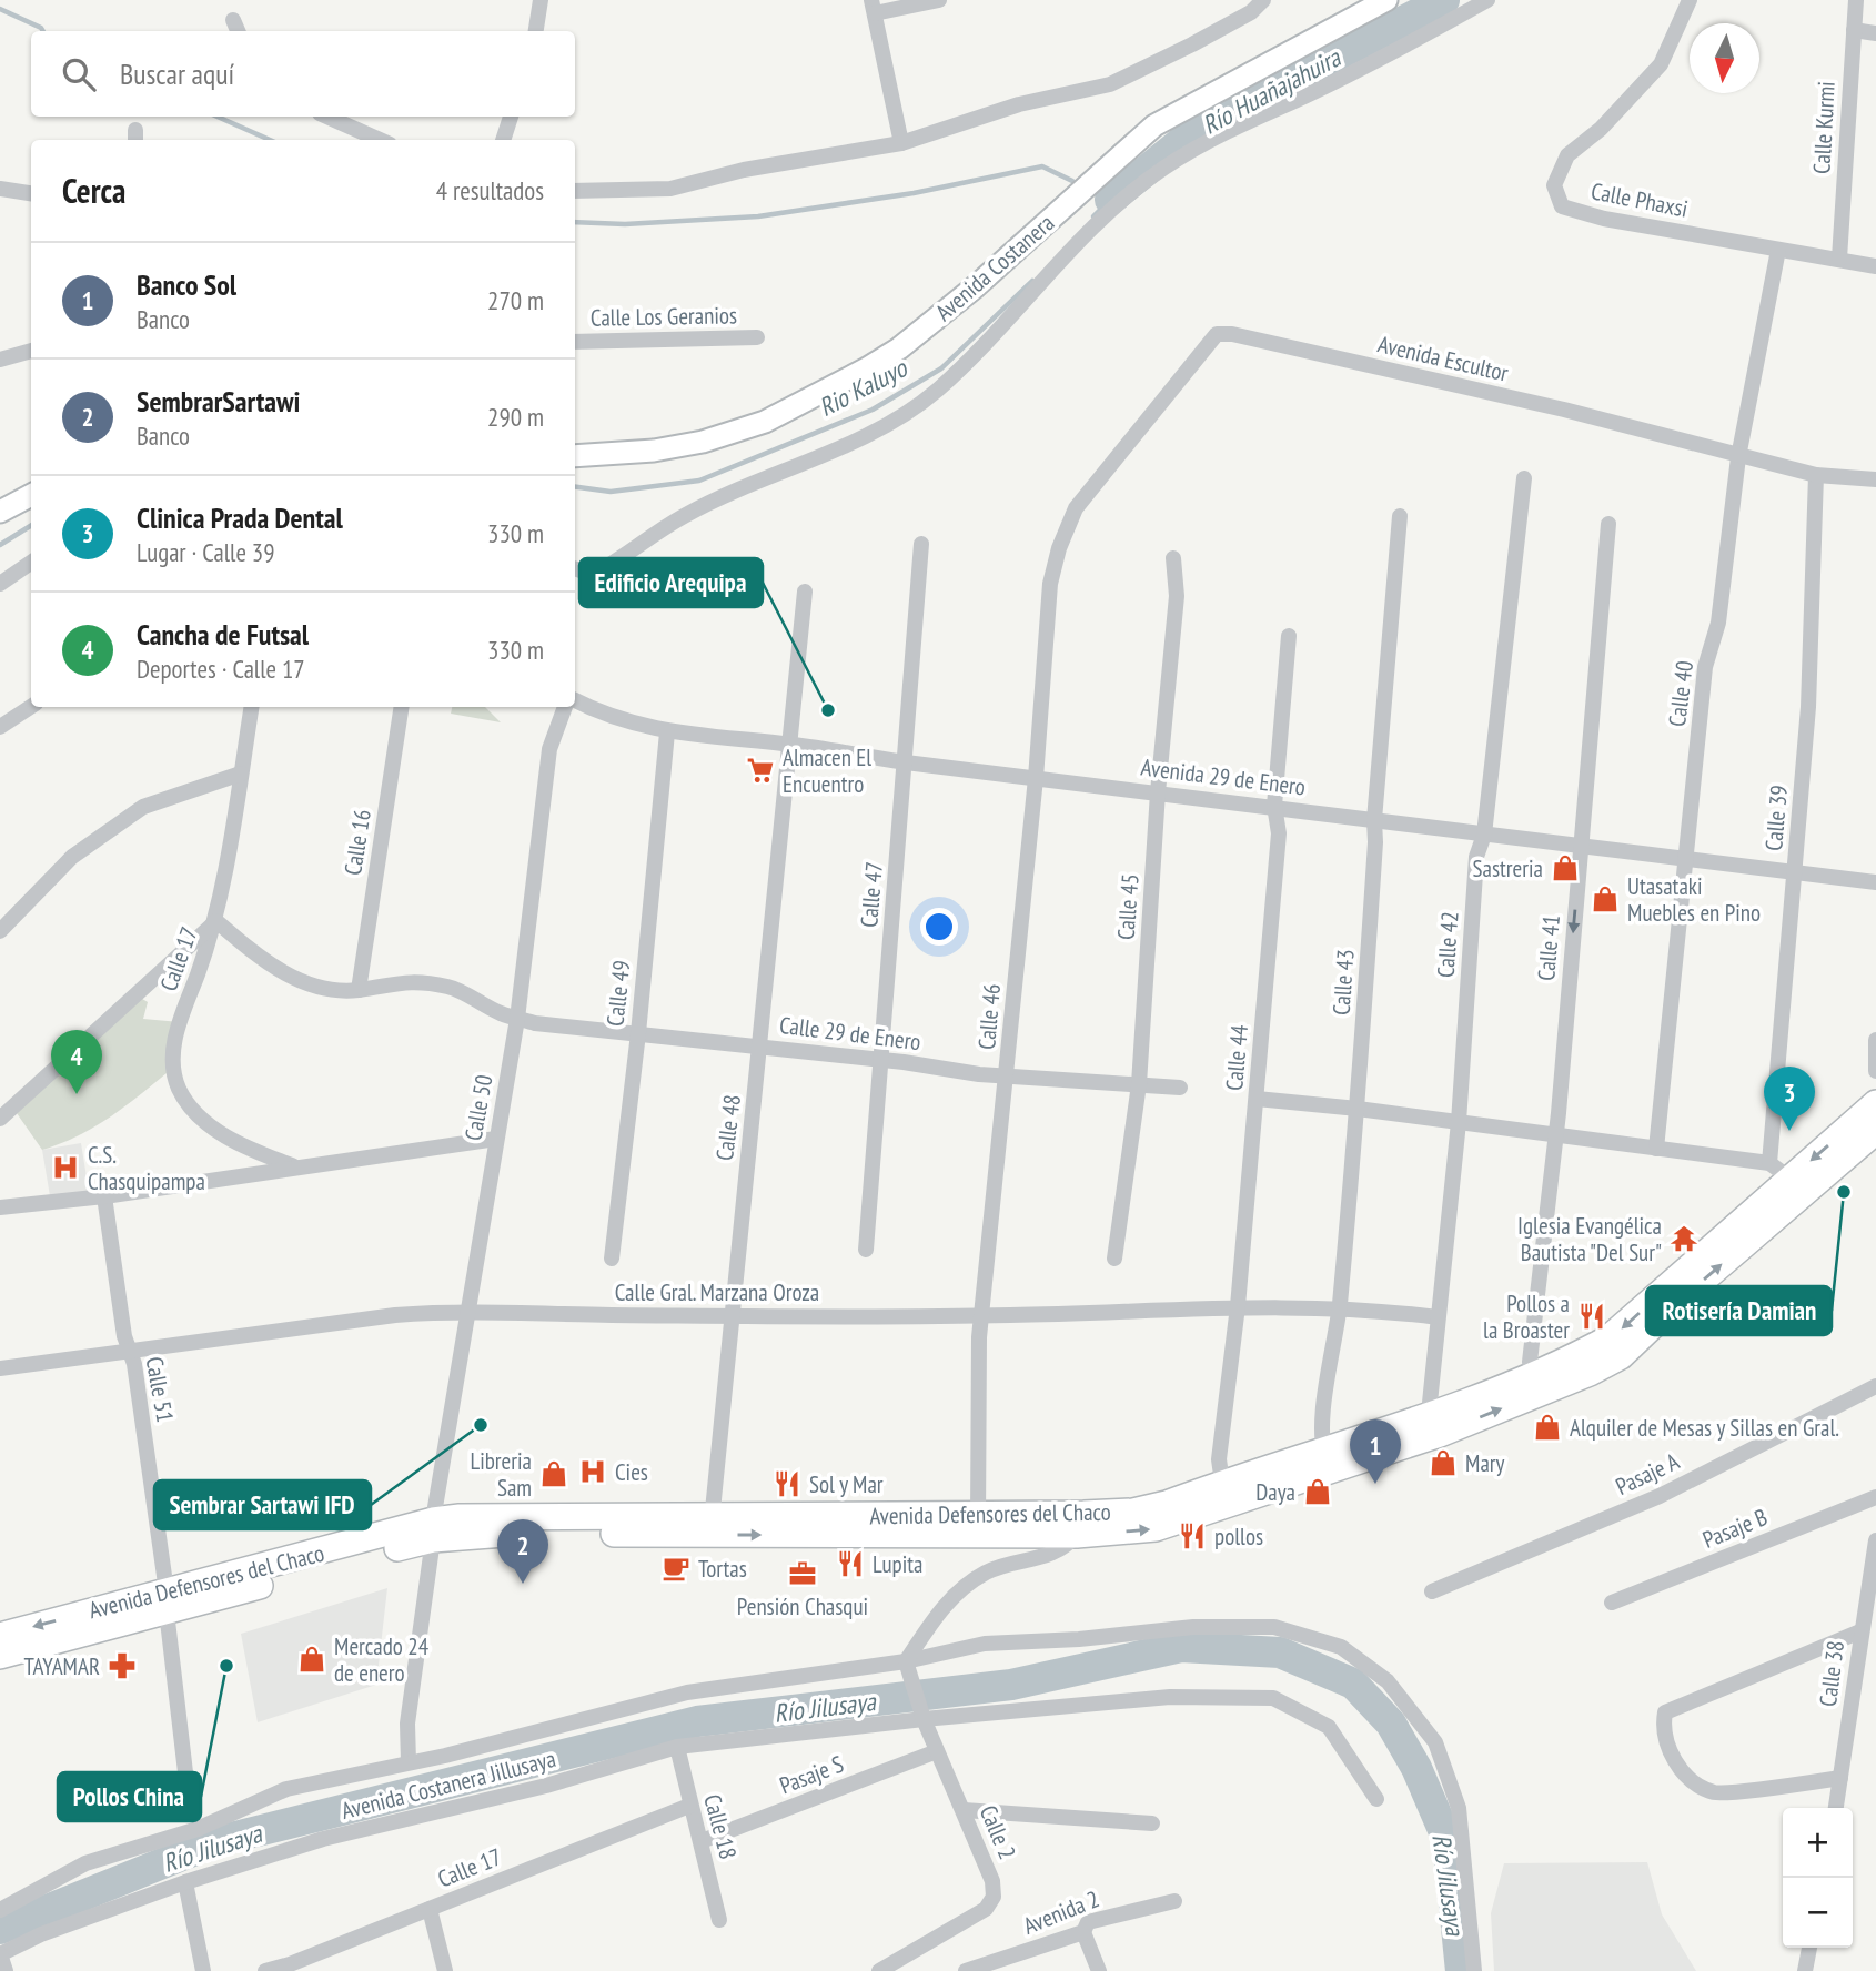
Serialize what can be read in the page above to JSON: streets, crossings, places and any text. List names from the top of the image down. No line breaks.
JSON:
{"streets":{"main road":["Avenida Costanera","Avenida Defensores del Chaco"],"street":["Calle Kurmi","Calle Phaxsi","Calle Los Geranios","Avenida Escultor","Calle 40","Avenida 29 de Enero","Calle 39","Calle 16","Calle 47","Calle 45","Calle 42","Calle 41","Calle 17","Calle 43","Calle 49","Calle 46","Calle 29 de Enero","Calle 44","Calle 50","Calle 48","Calle Gral. Marzana Oroza","Calle 51","Pasaje A","Pasaje B","Calle 38","Pasaje S","Avenida Costanera Jillusaya","Calle 18","Calle 2","Avenida 2"]},"crossings":[["Calle Phaxsi","Calle 40"],["Avenida Escultor","Calle 40"],["Avenida Escultor","Calle 39"],["Avenida Escultor","Calle 46"],["Calle 40","Avenida 29 de Enero"],["Avenida 29 de Enero","Calle 39"],["Avenida 29 de Enero","Calle 47"],["Avenida 29 de Enero","Calle 45"],["Avenida 29 de Enero","Calle 42"],["Avenida 29 de Enero","Calle 41"],["Avenida 29 de Enero","Calle 43"],["Avenida 29 de Enero","Calle 49"],["Avenida 29 de Enero","Calle 46"],["Avenida 29 de Enero","Calle 44"],["Avenida 29 de Enero","Calle 48"],["Calle 39","Avenida Defensores del Chaco"],["Calle 16","Calle 29 de Enero"],["Calle 47","Calle 29 de Enero"],["Calle 45","Calle 29 de Enero"],["Calle 42","Calle Gral. Marzana Oroza"],["Calle 42","Avenida Defensores del Chaco"],["Calle 41","Avenida Defensores del Chaco"],["Calle 17","Calle 29 de Enero"],["Calle 17","Calle 18"],["Calle 43","Calle Gral. Marzana Oroza"],["Calle 43","Avenida Defensores del Chaco"],["Calle 49","Calle 29 de Enero"],["Calle 46","Calle 29 de Enero"],["Calle 46","Calle Gral. Marzana Oroza"],["Calle 46","Avenida Defensores del Chaco"],["Calle 29 de Enero","Calle 50"],["Calle 29 de Enero","Calle 48"],["Calle 44","Calle Gral. Marzana Oroza"],["Calle 44","Avenida Defensores del Chaco"],["Calle 50","Calle Gral. Marzana Oroza"],["Calle 50","Avenida Defensores del Chaco"],["Calle 48","Calle Gral. Marzana Oroza"],["Calle 48","Avenida Defensores del Chaco"],["Calle Gral. Marzana Oroza","Calle 51"],["Calle 51","Avenida Defensores del Chaco"],["Pasaje S","Calle 18"],["Pasaje S","Calle 2"],["Avenida Costanera Jillusaya","Calle 18"],["Avenida Costanera Jillusaya","Calle 2"]],"water":["Río Huañajahuira","Rio Kaluyo","Río Jilusaya"],"places":{"other":["Edificio Arequipa","Rotisería Damian","Sembrar Sartawi IFD","Pollos China"],"supermarket":["Almacen El Encuentro"],"shop":["Sastreria","Utasataki Muebles en Pino","Alquiler de Mesas y Sillas en Gral.","Mary","Libreria Sam","Daya","Mercado 24 de enero"],"hospital":["C.S. Chasquipampa","Cies"],"temple":["Iglesia Evangélica Bautista \"Del Sur\""],"restaurant":["Pollos a la Broaster","Sol y Mar","pollos","Lupita"],"cafe":["Tortas"],"office":["Pensión Chasqui"],"pharmacy":["TAYAMAR"]},"north":"bottom","page":{"search":"Buscar aquí","heading":["Cerca","4 resultados"],"list":[{"mark":"1","name":"Banco Sol","note":"Banco","value":"270 m"},{"mark":"2","name":"SembrarSartawi","note":"Banco","value":"290 m"},{"mark":"3","name":"Clinica Prada Dental","note":"Lugar · Calle 39","value":"330 m"},{"mark":"4","name":"Cancha de Futsal","note":"Deportes · Calle 17","value":"330 m"}],"pins":["4","3","1","2"],"map_buttons":["+","−"]}}
